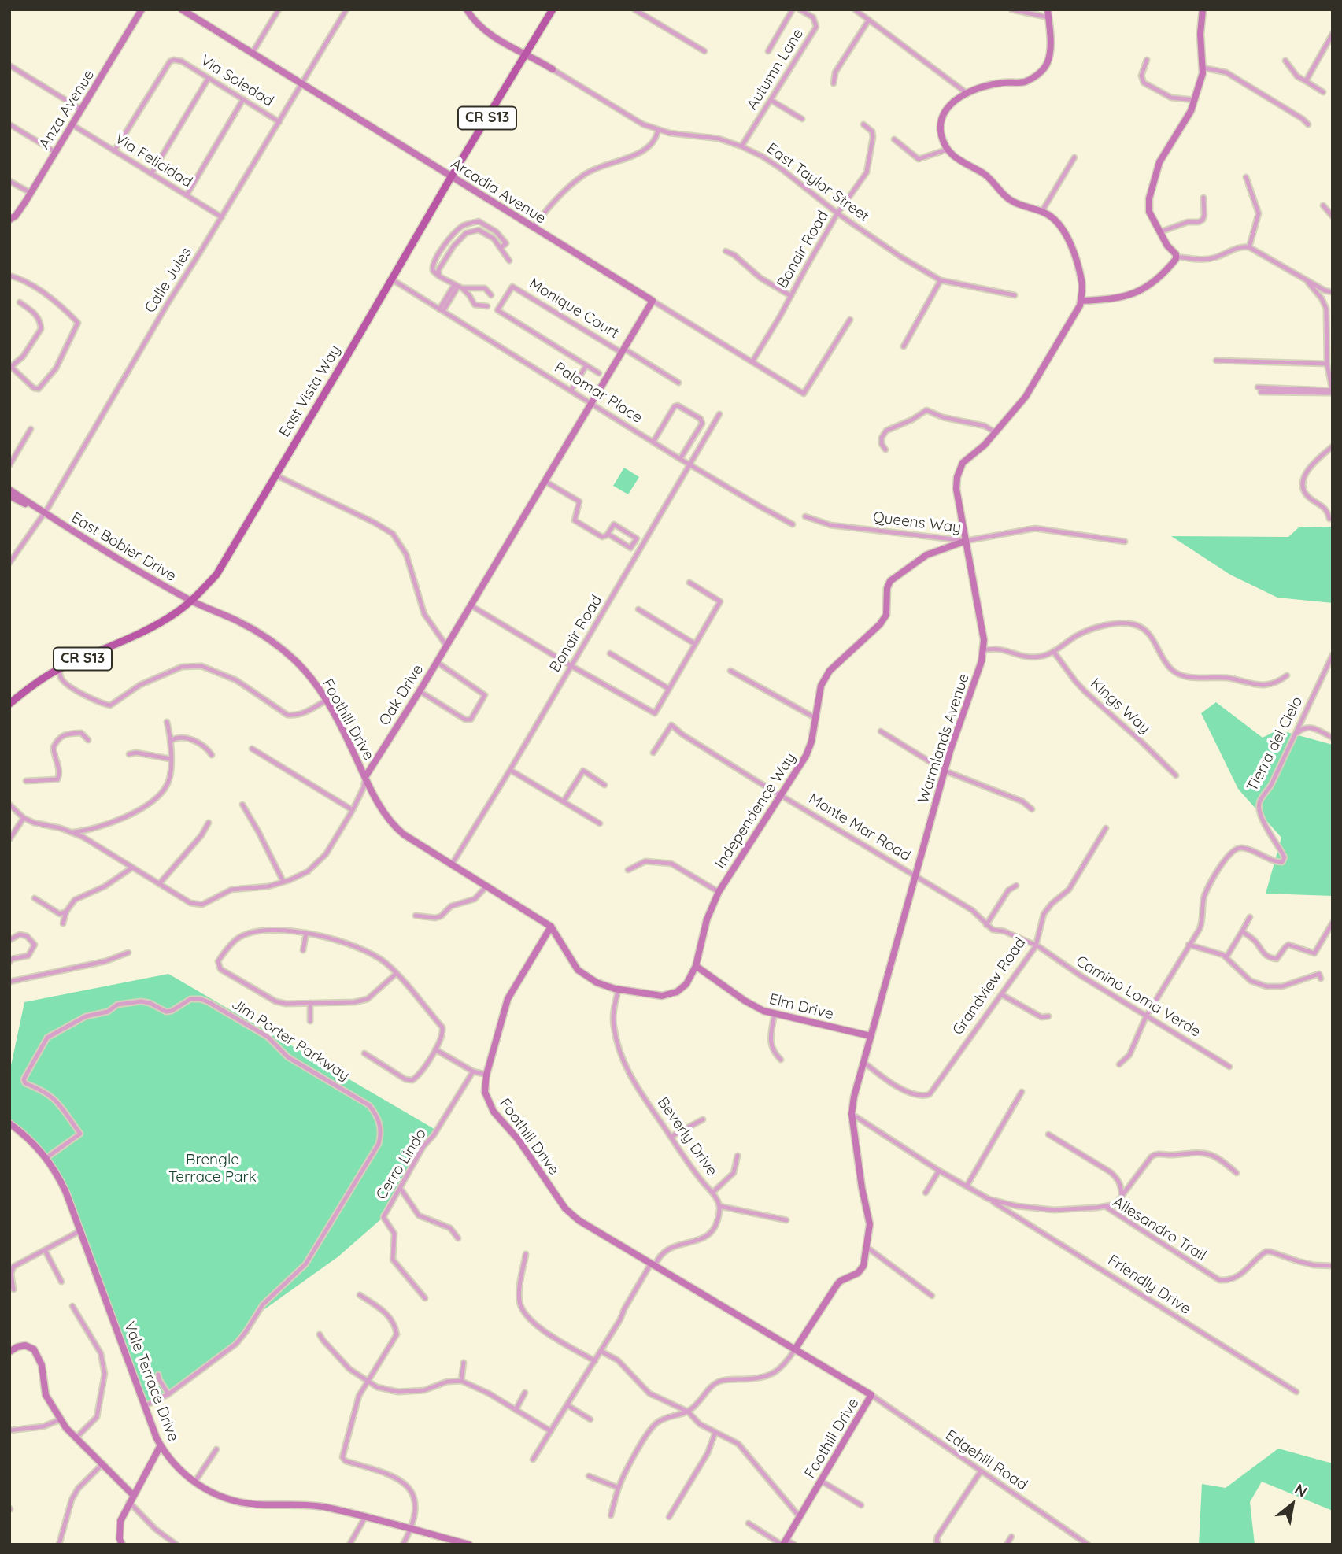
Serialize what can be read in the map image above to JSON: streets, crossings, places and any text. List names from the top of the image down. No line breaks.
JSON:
{"streets":{"main road":["CR S13","East Vista Way"],"street":["Autumn Lane","Via Soledad","Anza Avenue","Via Felicidad","East Taylor Street","Arcadia Avenue","Bonair Road","Calle Jules","Monique Court","Palomar Place","Queens Way","East Bobier Drive","Oak Drive","Kings Way","Foothill Drive","Warmlands Avenue","Tierra del Cielo","Independence Way","Monte Mar Road","Grandview Road","Camino Loma Verde","Elm Drive","Jim Porter Parkway","Beverly Drive","Cerro Lindo","Allesandro Trail","Friendly Drive","Vale Terrace Drive","Edgehill Road"]},"crossings":[["Autumn Lane","East Taylor Street"],["Via Soledad","Via Felicidad"],["Via Soledad","Calle Jules"],["Anza Avenue","Via Felicidad"],["Via Felicidad","Calle Jules"],["East Taylor Street","Bonair Road"],["East Taylor Street","East Vista Way"],["Arcadia Avenue","Bonair Road"],["Arcadia Avenue","Calle Jules"],["Arcadia Avenue","East Vista Way"],["Arcadia Avenue","Oak Drive"],["Bonair Road","Palomar Place"],["Bonair Road","Foothill Drive"],["Calle Jules","East Bobier Drive"],["Monique Court","Oak Drive"],["East Vista Way","Palomar Place"],["East Vista Way","East Bobier Drive"],["East Vista Way","Foothill Drive"],["Palomar Place","Oak Drive"],["Queens Way","Warmlands Avenue"],["Queens Way","Independence Way"],["East Bobier Drive","Foothill Drive"],["Oak Drive","Foothill Drive"],["Foothill Drive","Warmlands Avenue"],["Foothill Drive","Edgehill Road"],["Warmlands Avenue","Independence Way"],["Warmlands Avenue","Monte Mar Road"],["Warmlands Avenue","Grandview Road"],["Warmlands Avenue","Elm Drive"],["Warmlands Avenue","Allesandro Trail"],["Tierra del Cielo","Camino Loma Verde"],["Independence Way","Monte Mar Road"],["Independence Way","Elm Drive"],["Monte Mar Road","Grandview Road"],["Monte Mar Road","Camino Loma Verde"],["Grandview Road","Camino Loma Verde"],["Jim Porter Parkway","Vale Terrace Drive"],["Allesandro Trail","Friendly Drive"]],"parks":["Brengle Terrace Park"],"north":"top right"}
